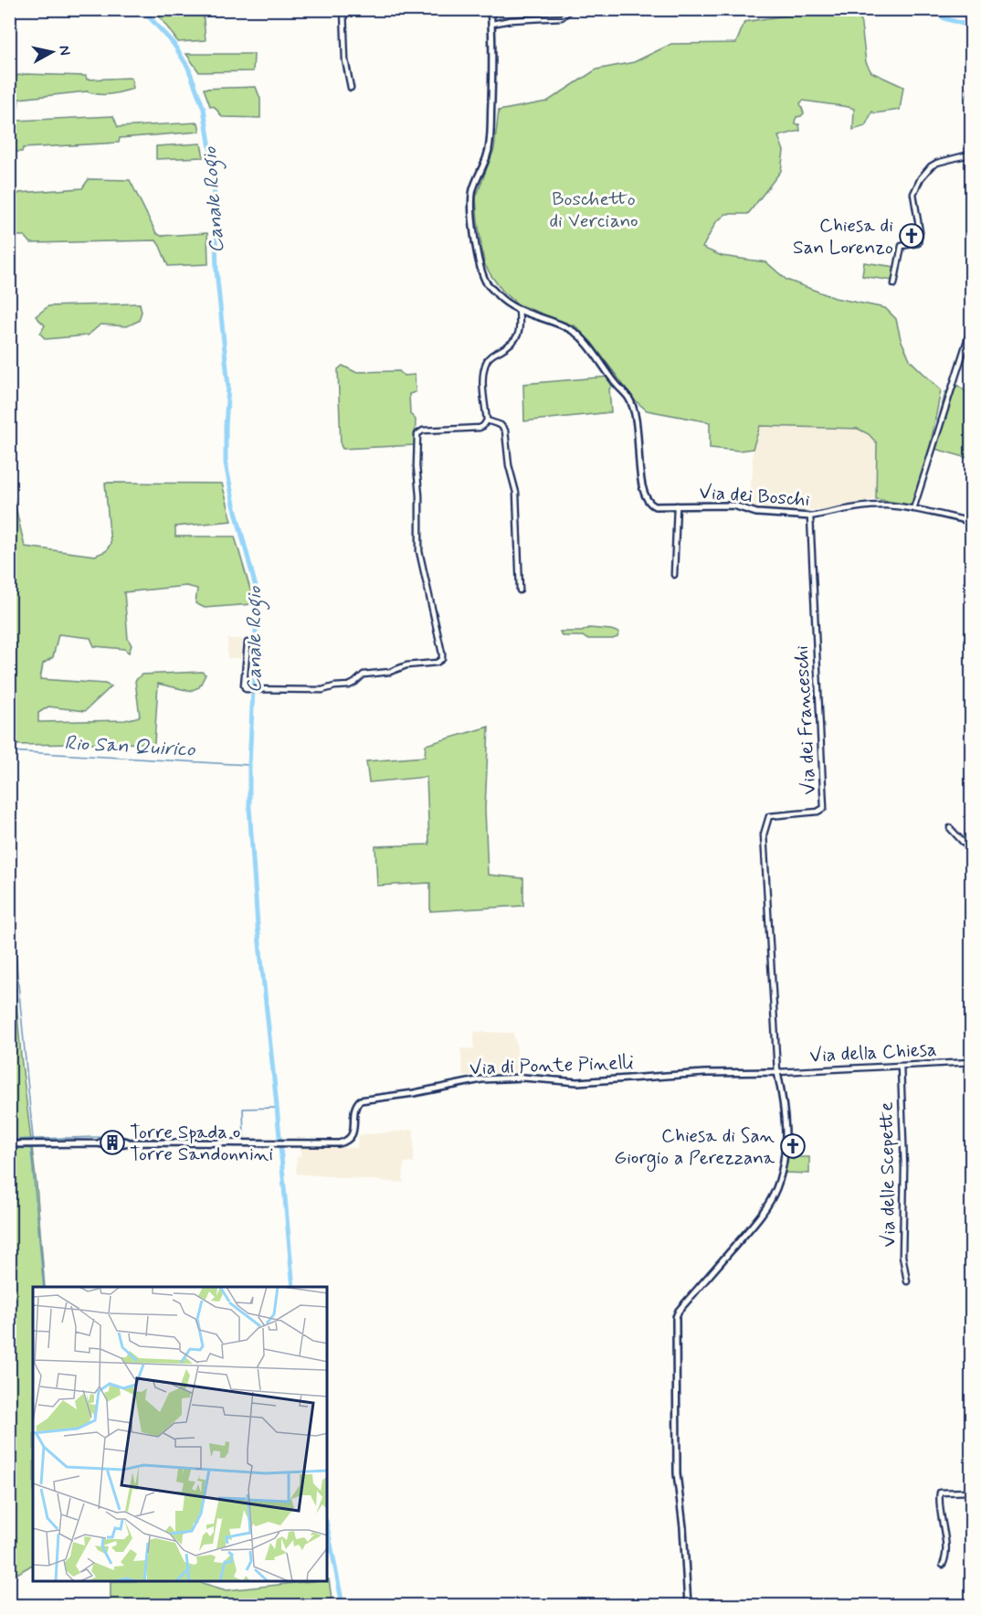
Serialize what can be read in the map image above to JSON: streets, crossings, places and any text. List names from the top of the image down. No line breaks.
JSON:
{"streets":{"street":["Via dei Boschi","Via dei Franceschi","Via della Chiesa","Via di Ponte Pinelli","Via delle Scepette"]},"crossings":[["Via dei Boschi","Via dei Franceschi"],["Via dei Franceschi","Via della Chiesa"],["Via dei Franceschi","Via di Ponte Pinelli"],["Via della Chiesa","Via di Ponte Pinelli"],["Via della Chiesa","Via delle Scepette"]],"water":["Canale Rogio","Rio San Quirico"],"parks":["Boschetto di Verciano"],"places":{"church":["Chiesa di San Lorenzo","Chiesa di San Giorgio a Perezzana"],"building":["Torre Spada o Torre Sandonnini"]},"north":"right"}
